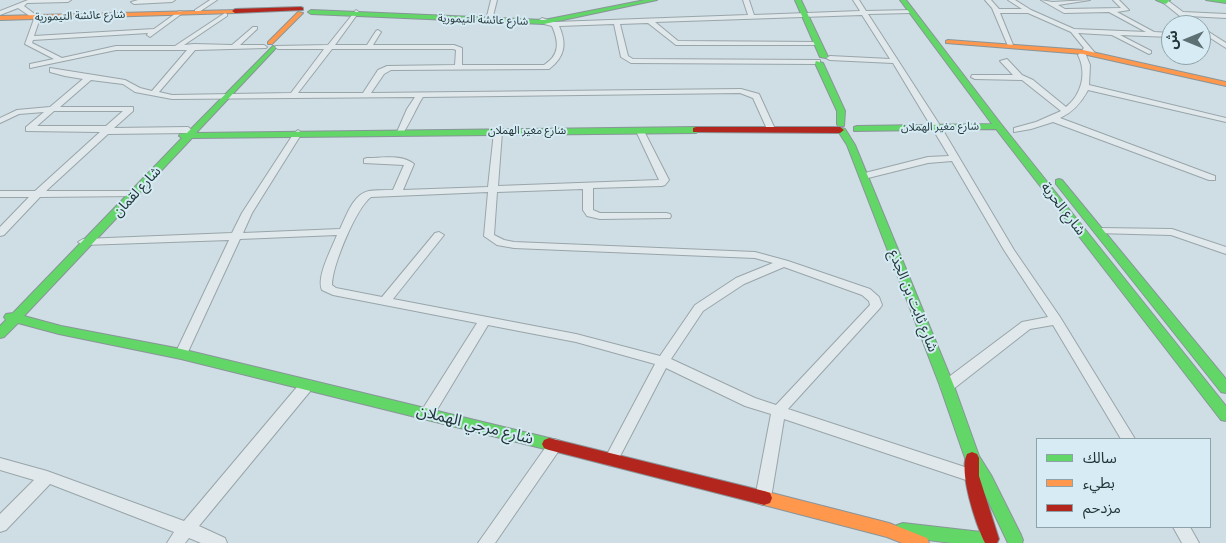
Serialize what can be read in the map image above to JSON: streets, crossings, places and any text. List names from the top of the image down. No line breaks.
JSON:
{"streets":{"main road":["شارع عائشة التيمورية","شارع مغير الهملان","شارع لقمان","شارع الحرية","شارع ثابت بن الجذع","شارع مرجي الهملان"]},"crossings":[["شارع عائشة التيمورية","شارع لقمان"],["شارع مغير الهملان","شارع لقمان"],["شارع مغير الهملان","شارع الحرية"],["شارع مغير الهملان","شارع ثابت بن الجذع"],["شارع لقمان","شارع مرجي الهملان"],["شارع ثابت بن الجذع","شارع مرجي الهملان"]],"legend":["سالك","بطيء","مزدحم"],"north":"left"}
